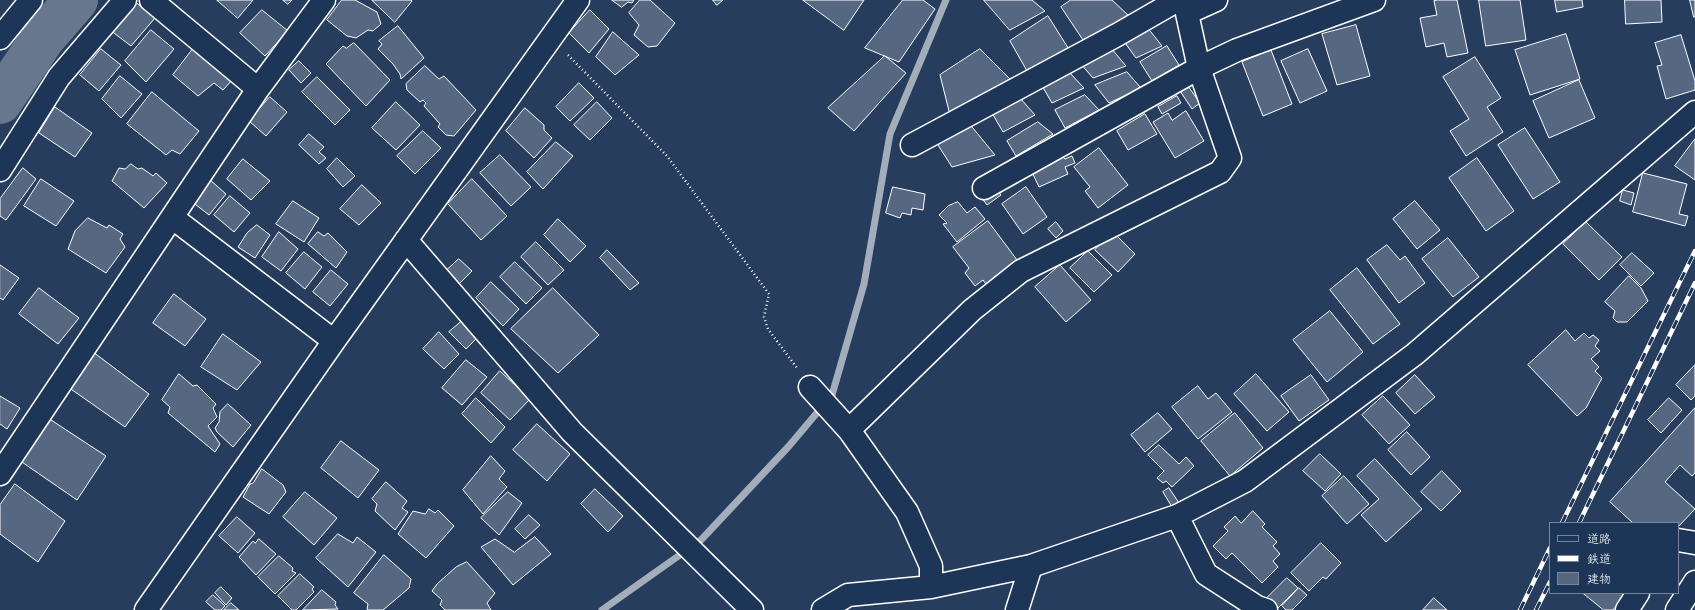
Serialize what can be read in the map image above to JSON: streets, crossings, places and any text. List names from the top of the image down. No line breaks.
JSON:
{"legend":["道路","鉄道","建物"]}
